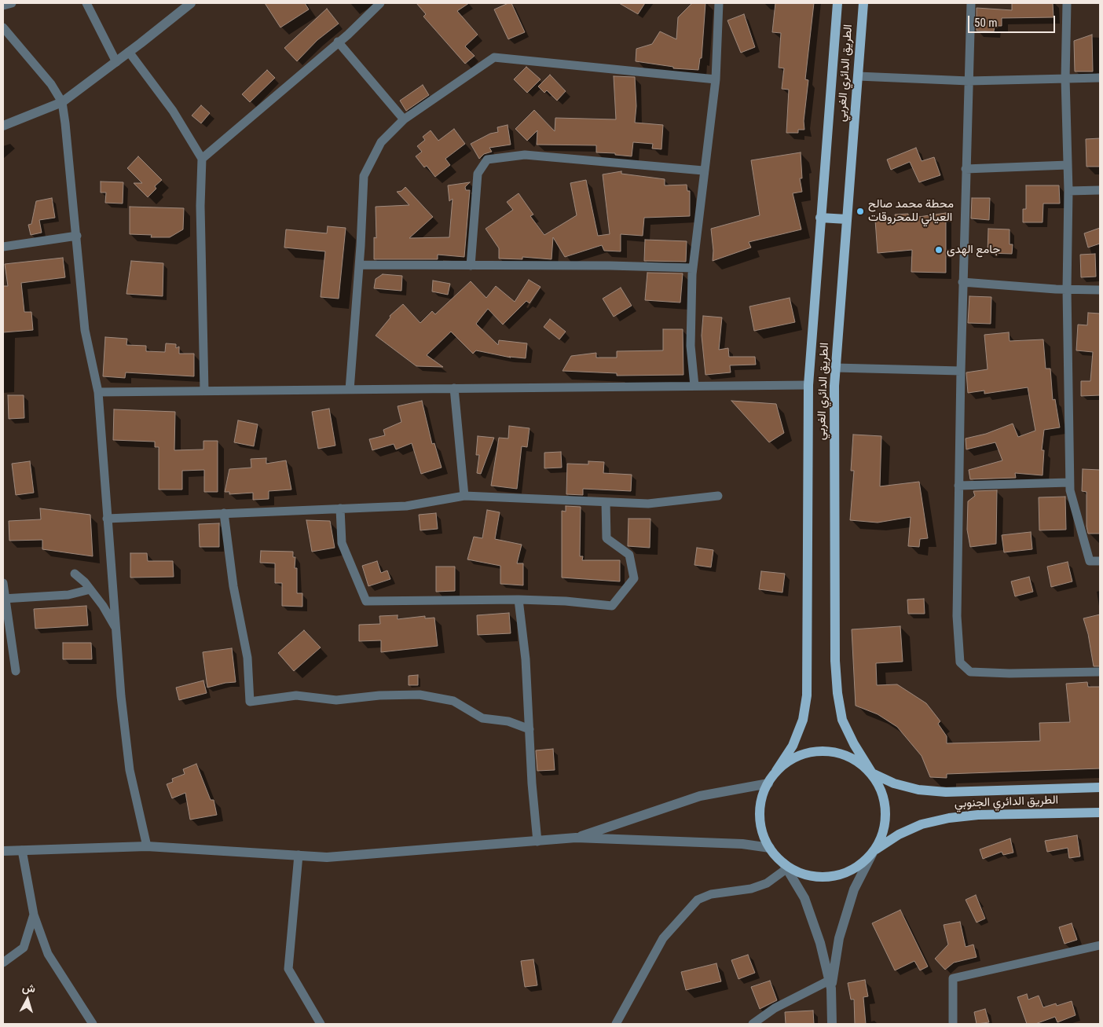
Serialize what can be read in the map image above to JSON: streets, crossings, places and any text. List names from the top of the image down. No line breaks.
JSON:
{"streets":{"main road":["الطريق الدائري الغربي","الطريق الدائري الجنوبي"]},"crossings":[["الطريق الدائري الغربي","الطريق الدائري الجنوبي"]],"places":["محطة محمد صالح العياني للمحروقات","جامع الهدى"],"scale_bar":"50 m","north":"top"}
